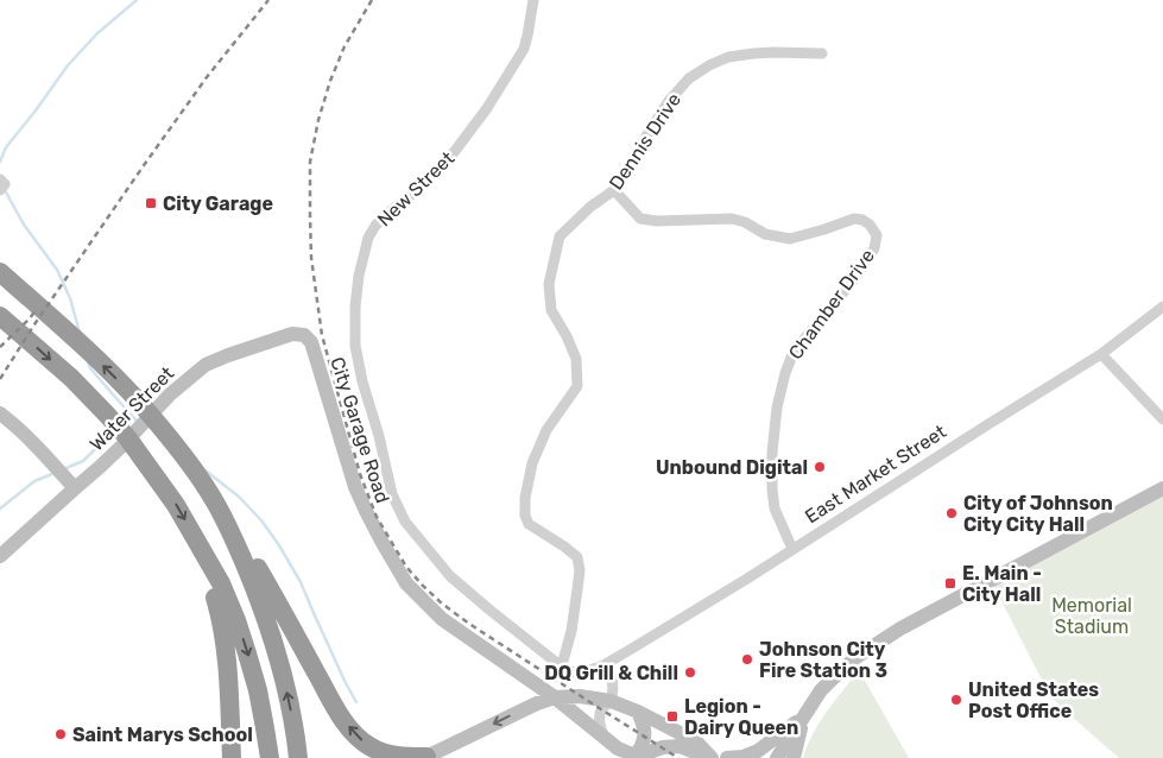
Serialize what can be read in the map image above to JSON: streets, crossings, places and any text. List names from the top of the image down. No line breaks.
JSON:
{"streets":{"main road":["Water Street","City Garage Road"],"street":["Dennis Drive","New Street","Chamber Drive","East Market Street"]},"crossings":[["Dennis Drive","New Street"],["Dennis Drive","Chamber Drive"],["New Street","East Market Street"],["Chamber Drive","East Market Street"],["Water Street","City Garage Road"]],"parks":["Memorial Stadium"],"places":{"transit":["City Garage","E. Main - City Hall","Legion - Dairy Queen"],"other":["Unbound Digital","City of Johnson City City Hall","Johnson City Fire Station 3","DQ Grill & Chill","United States Post Office","Saint Marys School"]}}
